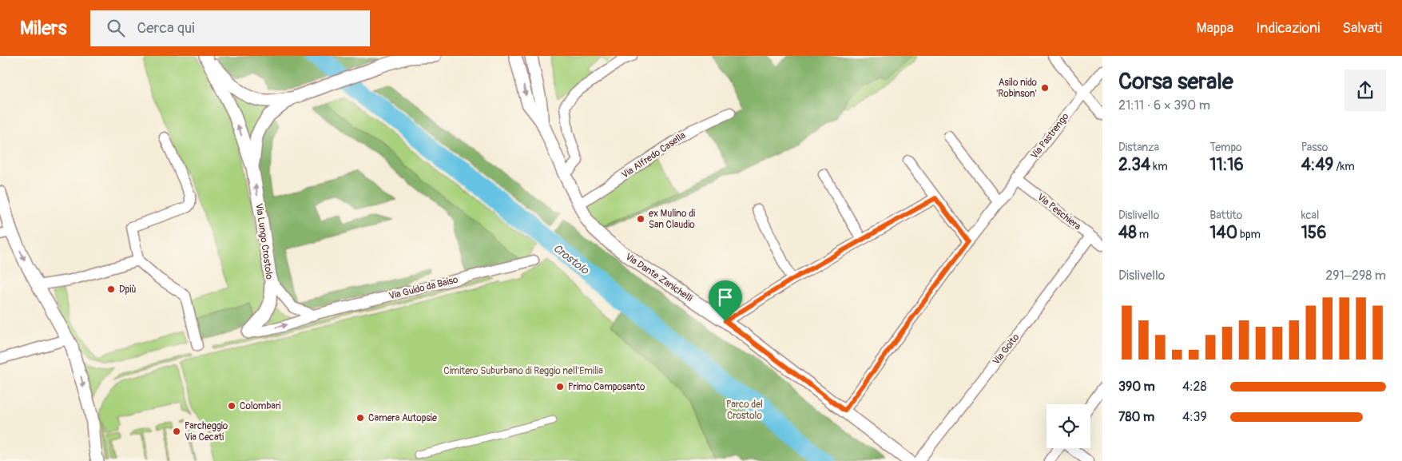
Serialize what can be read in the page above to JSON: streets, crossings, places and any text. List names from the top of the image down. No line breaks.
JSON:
{"streets":{"street":["Via Pastrengo","Via Alfredo Casella","Via Peschiera","Via Lungo Crostolo","Via Dante Zanichelli","Via Guido da Baiso","Via Goito"]},"crossings":[["Via Pastrengo","Via Peschiera"],["Via Pastrengo","Via Dante Zanichelli"],["Via Alfredo Casella","Via Dante Zanichelli"],["Via Peschiera","Via Goito"],["Via Lungo Crostolo","Via Guido da Baiso"]],"one_way":["Via Lungo Crostolo"],"water":["Crostolo"],"parks":["Cimitero Suburbano di Reggio nell'Emilia","Parco del Crostolo"],"places":["Asilo nido 'Robinson'","ex Mulino di San Claudio","Dpiù","Primo Camposanto","Colombari","Camera Autopsie","Parcheggio Via Cecati"],"page":{"header":"Milers","search":"Cerca qui","nav":["Mappa","Indicazioni","Salvati"],"heading":["Corsa serale","21:11 · 6 × 390 m"],"stats":[["Distanza","2.34 km"],["Tempo","11:16"],["Passo","4:49 /km"],["Dislivello","48 m"],["Battito","140 bpm"],["kcal","156"]],"chart":["Dislivello","291–298 m"],"list":[{"name":"390 m","note":"4:28"},{"name":"780 m","note":"4:39"}]}}
